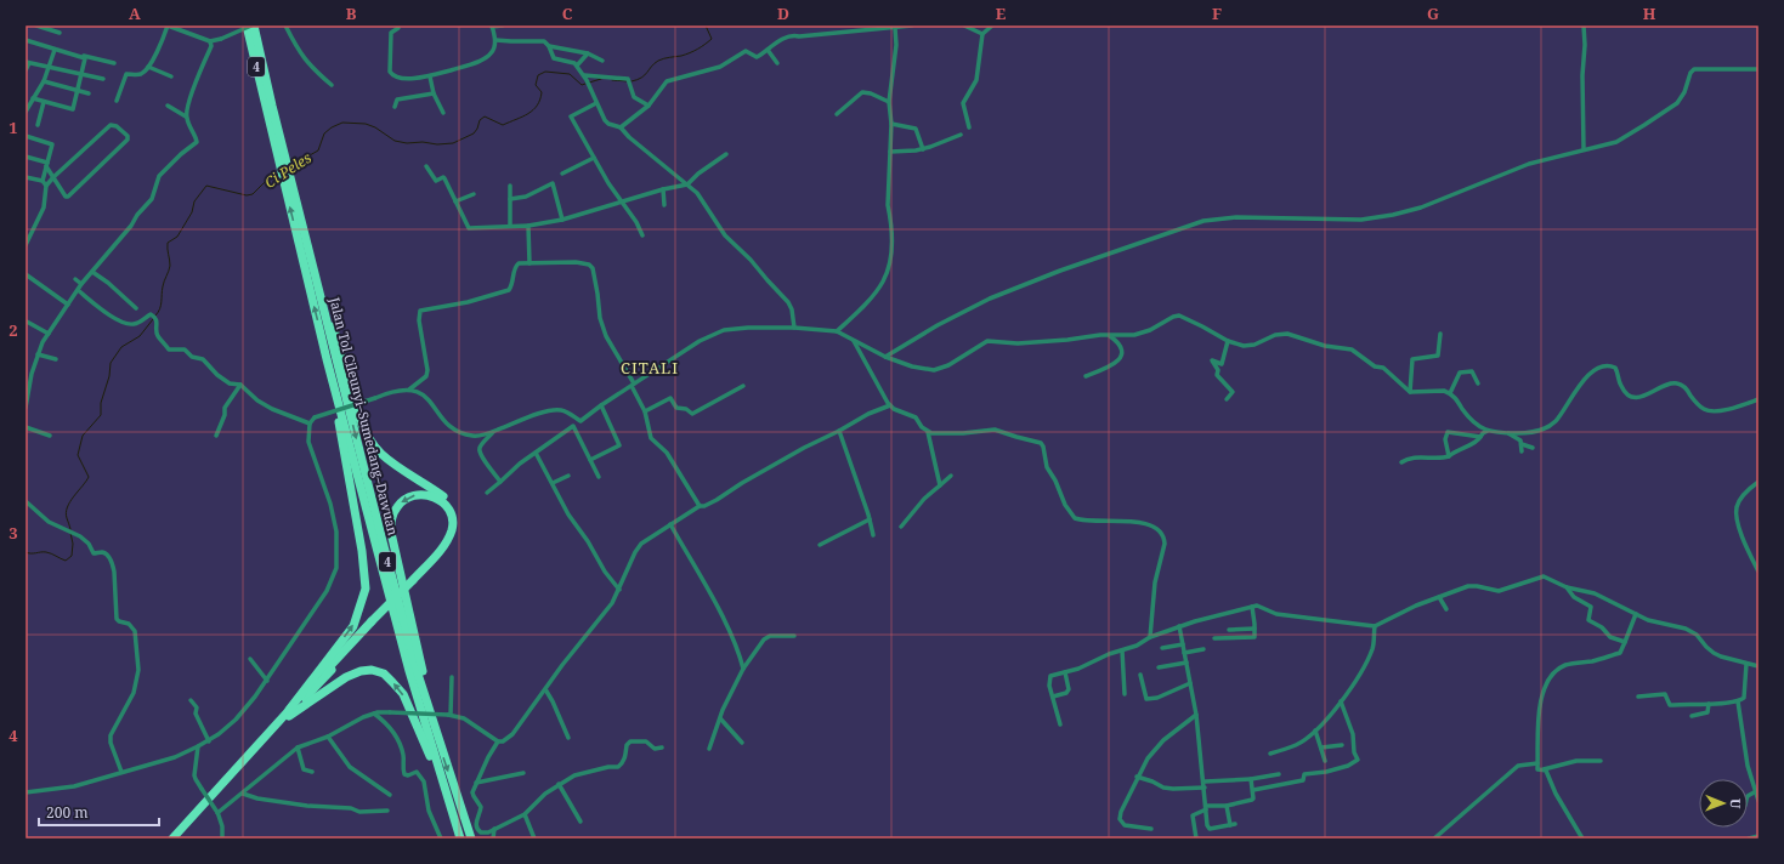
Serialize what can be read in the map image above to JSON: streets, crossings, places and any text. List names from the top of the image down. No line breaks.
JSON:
{"streets":{"highway":["4","Jalan Tol Cileunyi–Sumedang–Dawuan"]},"districts":["CITALI"],"water":["Ci Peles"],"scale_bar":"200 m","north":"right","grid":{"columns":["A","B","C","D","E","F","G","H"],"rows":["1","2","3","4"]}}
